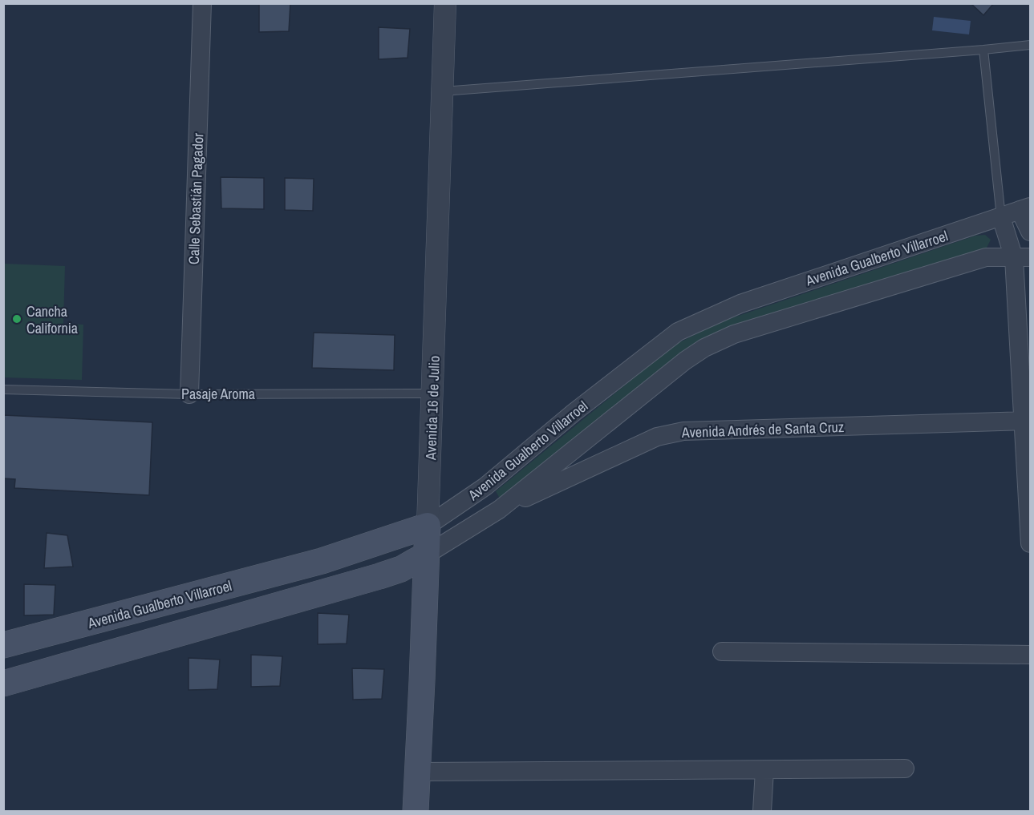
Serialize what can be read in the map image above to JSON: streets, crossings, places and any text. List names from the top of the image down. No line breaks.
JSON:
{"streets":{"main road":["Avenida Gualberto Villarroel","Avenida 16 de Julio"],"street":["Calle Sebastián Pagador","Avenida Andrés de Santa Cruz"],"lane":["Pasaje Aroma"]},"crossings":[["Calle Sebastián Pagador","Pasaje Aroma"],["Avenida Gualberto Villarroel","Avenida 16 de Julio"],["Avenida Gualberto Villarroel","Avenida Andrés de Santa Cruz"],["Pasaje Aroma","Avenida 16 de Julio"],["Avenida 16 de Julio","Avenida Andrés de Santa Cruz"]],"places":["Cancha California"]}
